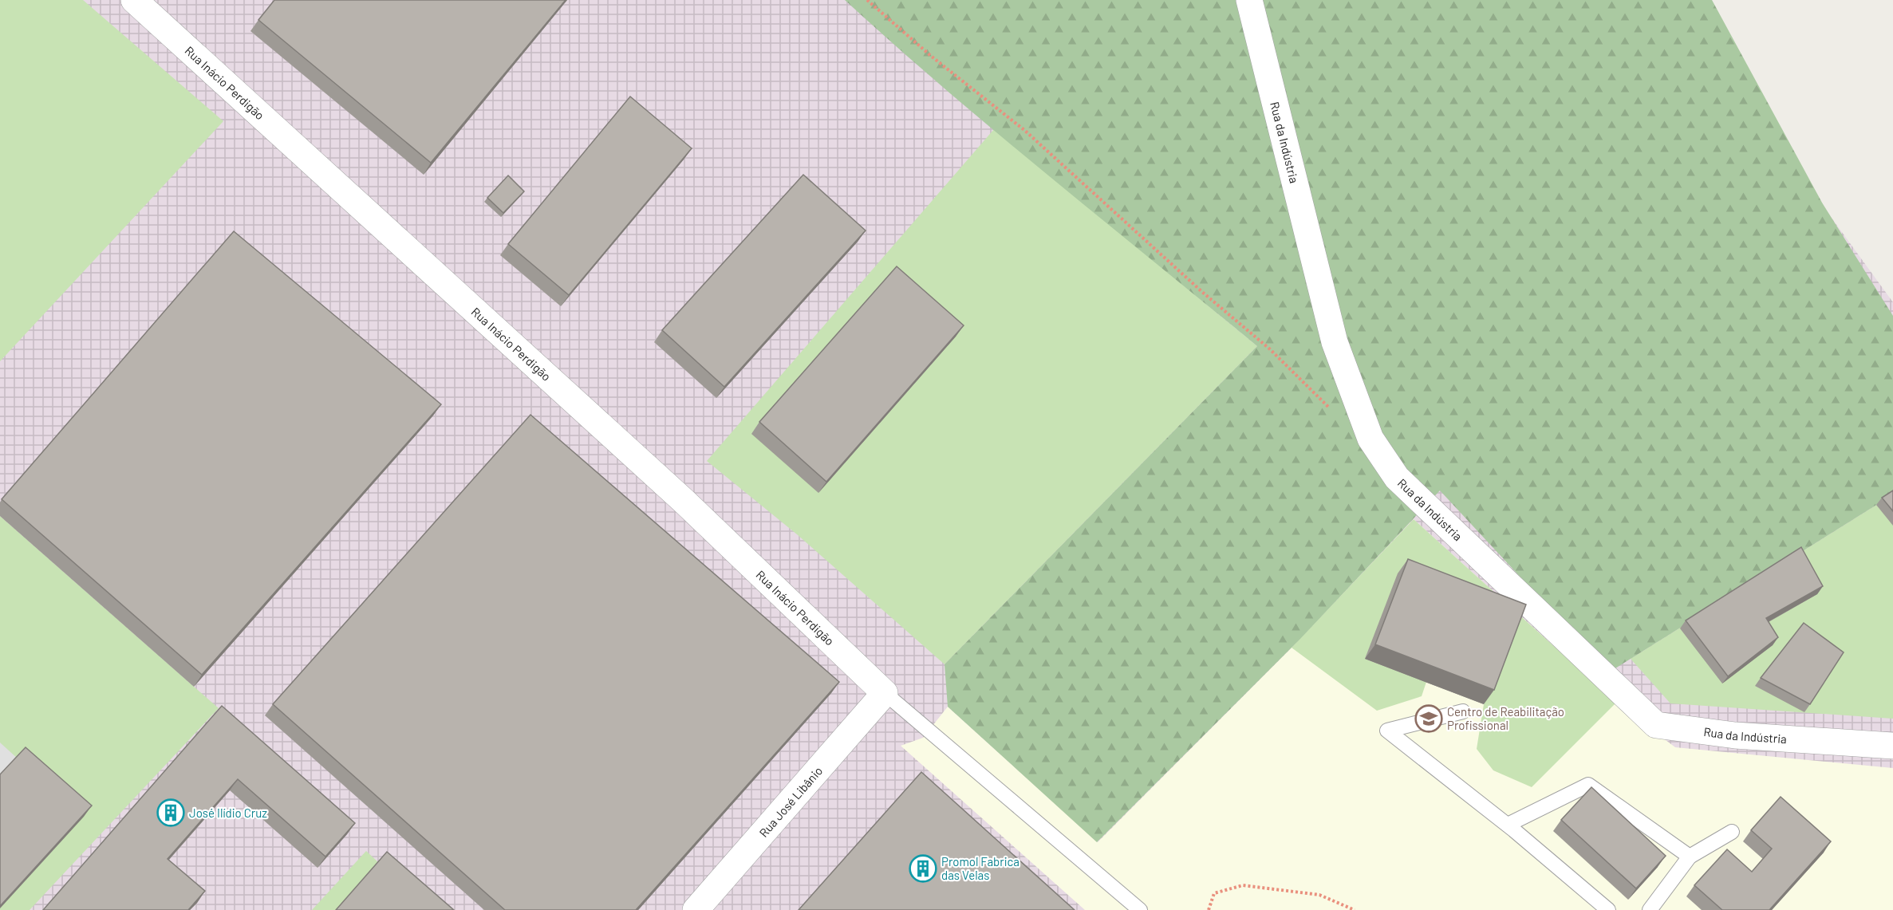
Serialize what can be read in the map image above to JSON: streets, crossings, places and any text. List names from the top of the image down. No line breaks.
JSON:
{"streets":{"street":["Rua Inácio Perdigão","Rua da Indústria","Rua José Libânio"]},"crossings":[["Rua Inácio Perdigão","Rua José Libânio"]],"places":{"school or university":["Centro de Reabilitação Profissional"],"building":["José Ilídio Cruz","Promol Fabrica das Velas"]}}
